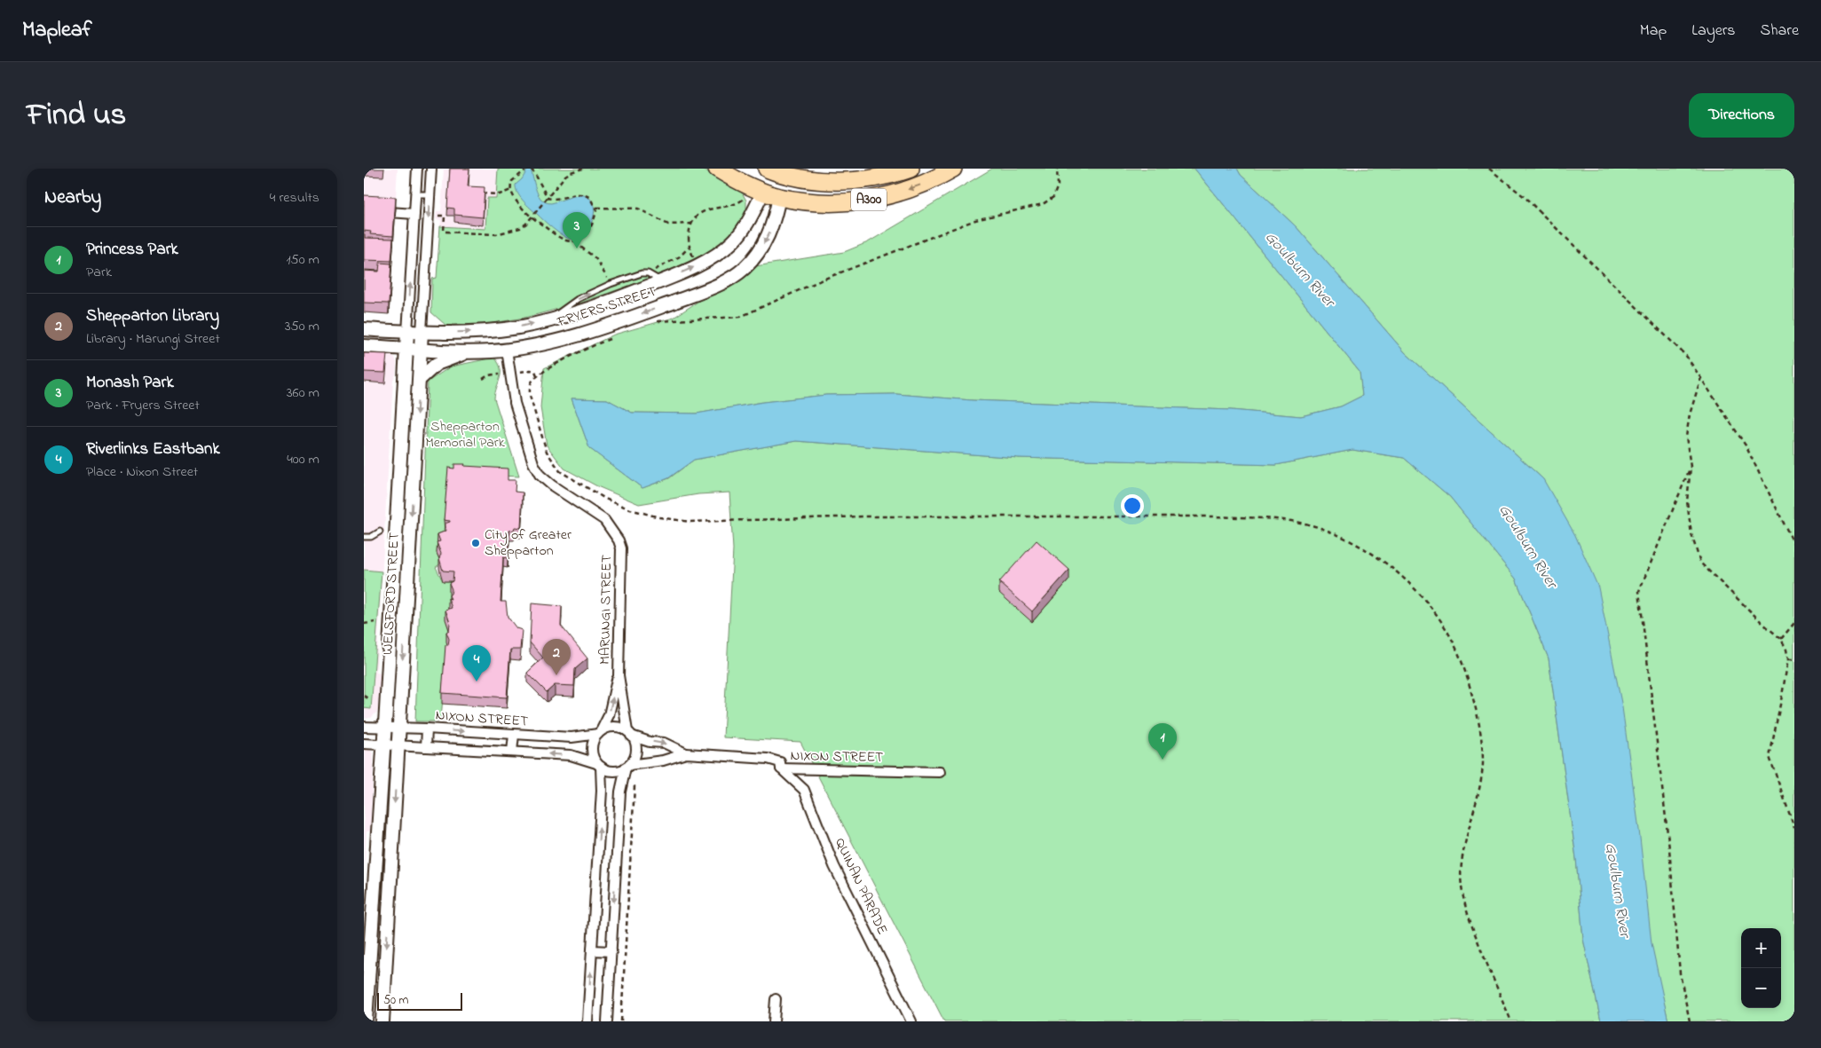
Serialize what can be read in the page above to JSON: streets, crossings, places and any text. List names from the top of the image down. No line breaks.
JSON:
{"streets":{"highway":["A300"],"street":["FRYERS STREET","WELSFORD STREET","MARUNGI STREET","NIXON STREET","QUINAN PARADE"]},"crossings":[["A300","FRYERS STREET"],["FRYERS STREET","WELSFORD STREET"],["FRYERS STREET","MARUNGI STREET"],["WELSFORD STREET","NIXON STREET"],["MARUNGI STREET","NIXON STREET"],["NIXON STREET","QUINAN PARADE"]],"water":["Goulburn River"],"parks":["Shepparton Memorial Park"],"places":["City of Greater Shepparton"],"scale_bar":"50 m","page":{"header":"Mapleaf","nav":["Map","Layers","Share"],"title":"Find us","buttons":"Directions","heading":["Nearby","4 results"],"pins":["3","2","4","1"],"list":[{"mark":"1","name":"Princess Park","note":"Park","value":"150 m"},{"mark":"2","name":"Shepparton Library","note":"Library · Marungi Street","value":"350 m"},{"mark":"3","name":"Monash Park","note":"Park · Fryers Street","value":"360 m"},{"mark":"4","name":"Riverlinks Eastbank","note":"Place · Nixon Street","value":"400 m"}],"map_buttons":["+","−"],"scale":"50 m"}}
